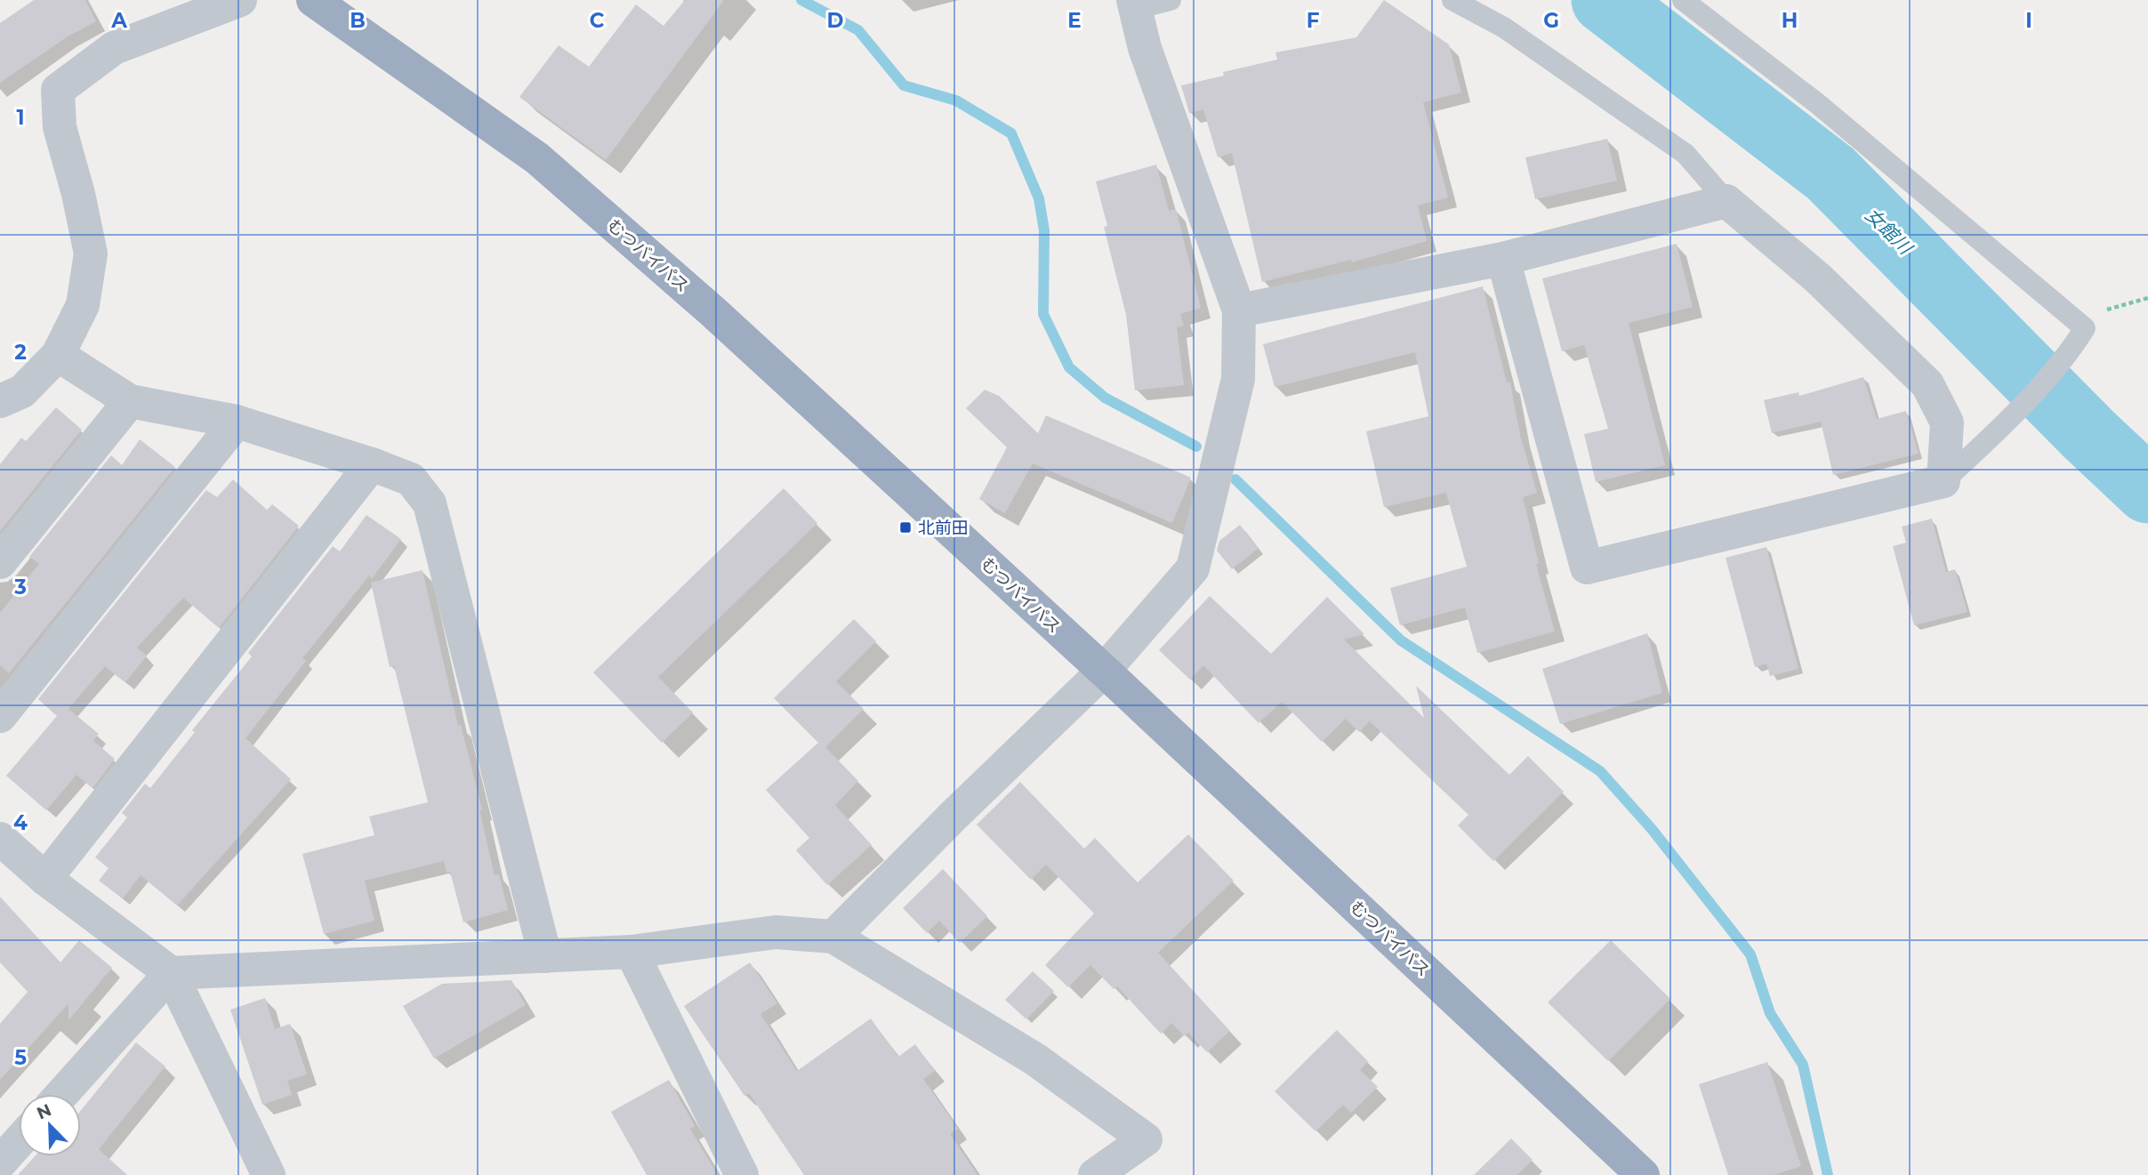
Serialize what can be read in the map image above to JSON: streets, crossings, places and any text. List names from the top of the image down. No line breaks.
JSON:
{"streets":{"highway":["むつバイパス"]},"water":["女館川"],"places":{"transit":["北前田"]},"north":"top left","grid":{"columns":["A","B","C","D","E","F","G","H","I"],"rows":["1","2","3","4","5"]}}
